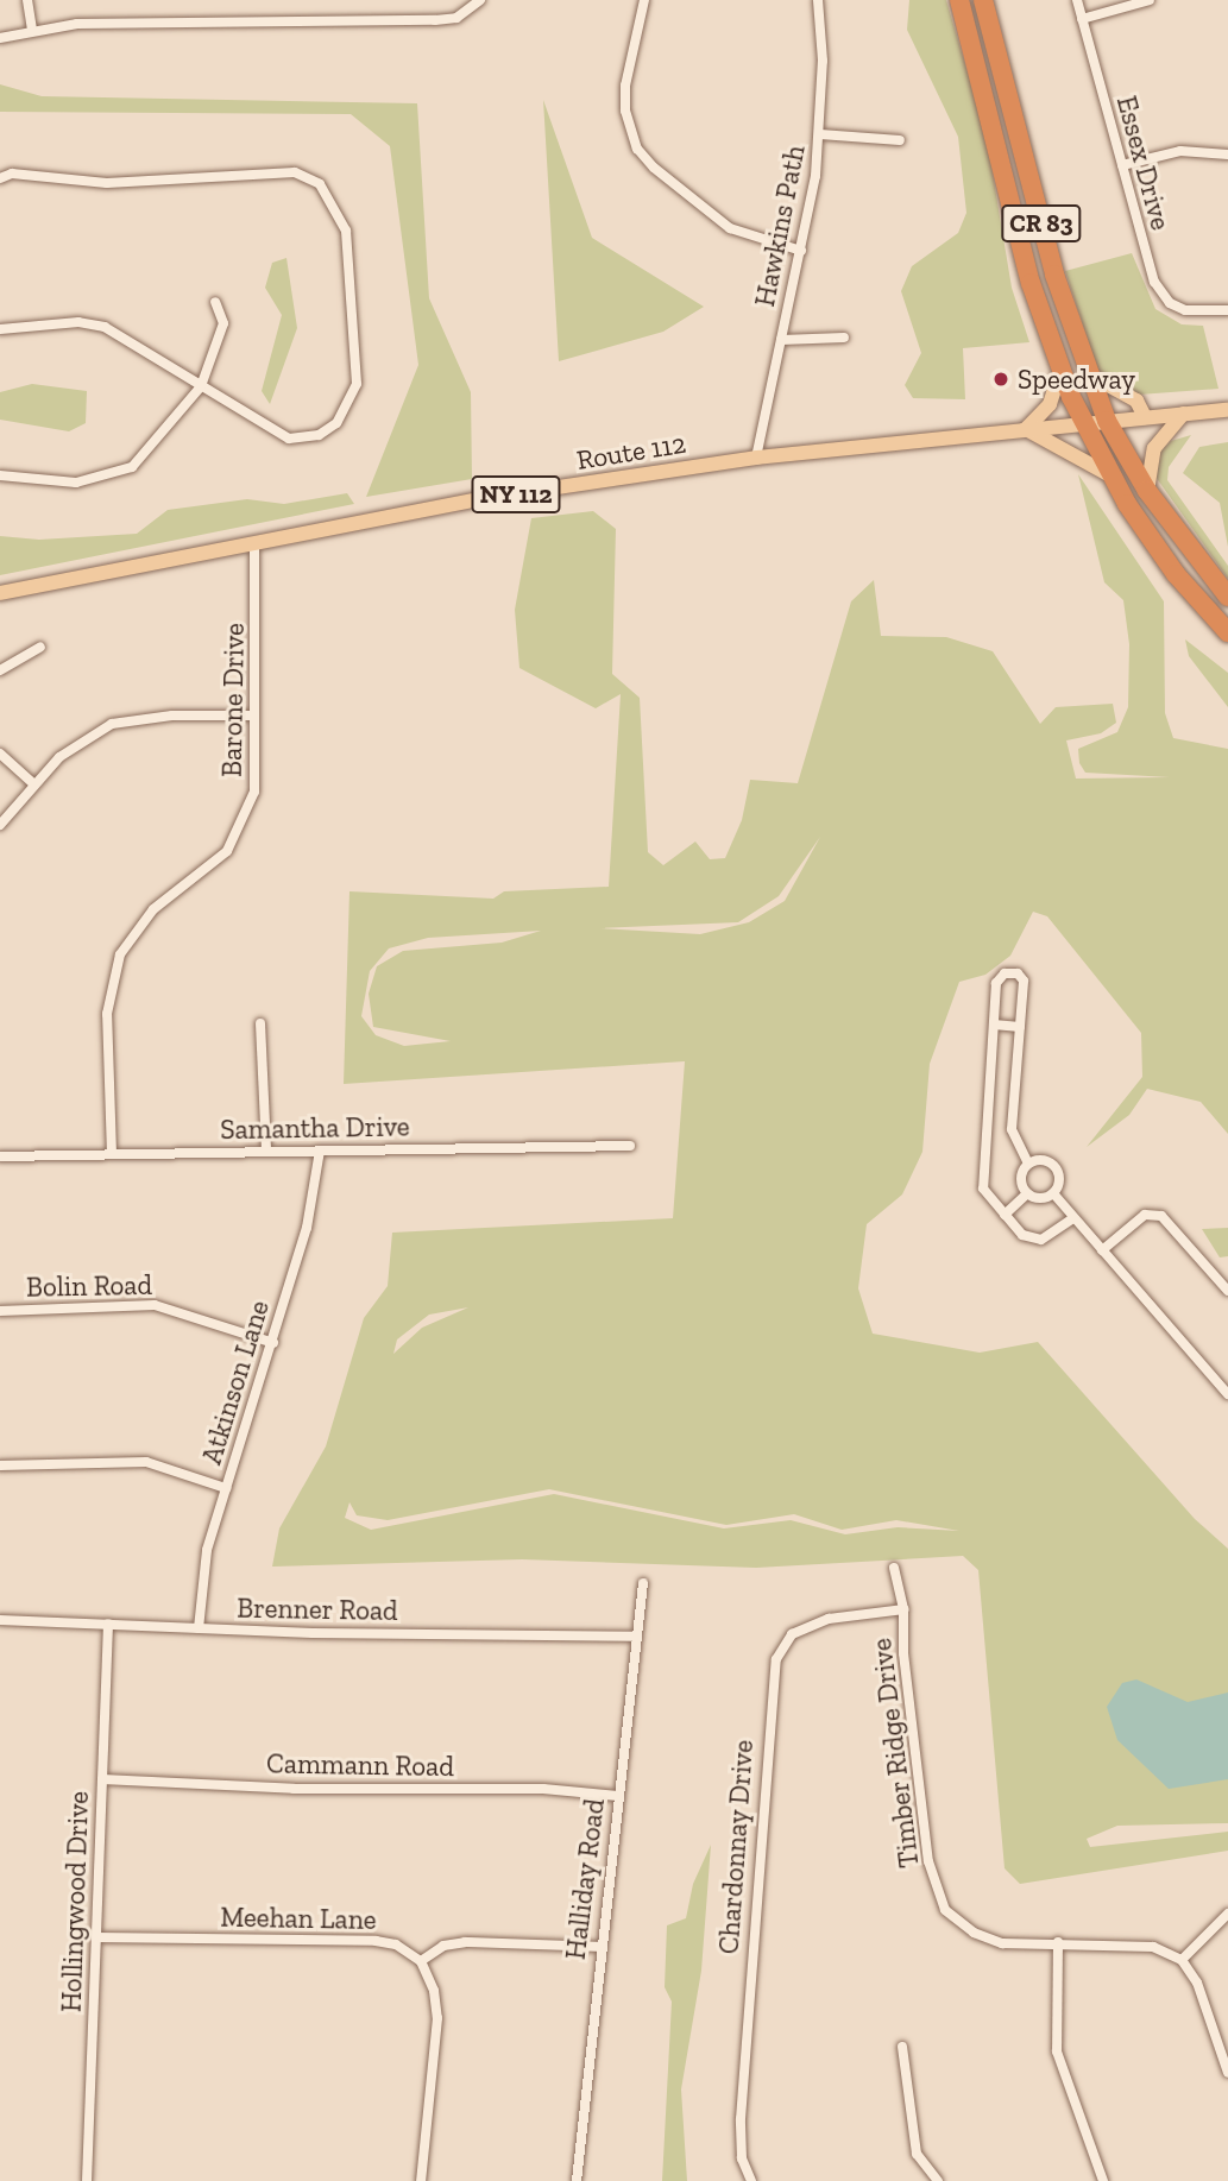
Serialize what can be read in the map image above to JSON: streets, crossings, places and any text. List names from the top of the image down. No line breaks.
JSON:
{"streets":{"highway":["CR 83"],"main road":["Route 112","NY 112"],"street":["Essex Drive","Hawkins Path","Barone Drive","Samantha Drive","Bolin Road","Atkinson Lane","Brenner Road","Timber Ridge Drive","Cammann Road","Chardonnay Drive","Halliday Road","Hollingwood Drive","Meehan Lane"]},"crossings":[["CR 83","Route 112"],["Hawkins Path","Route 112"],["Route 112","Barone Drive"],["Barone Drive","Samantha Drive"],["Samantha Drive","Atkinson Lane"],["Bolin Road","Atkinson Lane"],["Atkinson Lane","Brenner Road"],["Brenner Road","Halliday Road"],["Brenner Road","Hollingwood Drive"],["Timber Ridge Drive","Chardonnay Drive"],["Cammann Road","Halliday Road"],["Cammann Road","Hollingwood Drive"],["Hollingwood Drive","Meehan Lane"]],"places":["Speedway"]}
